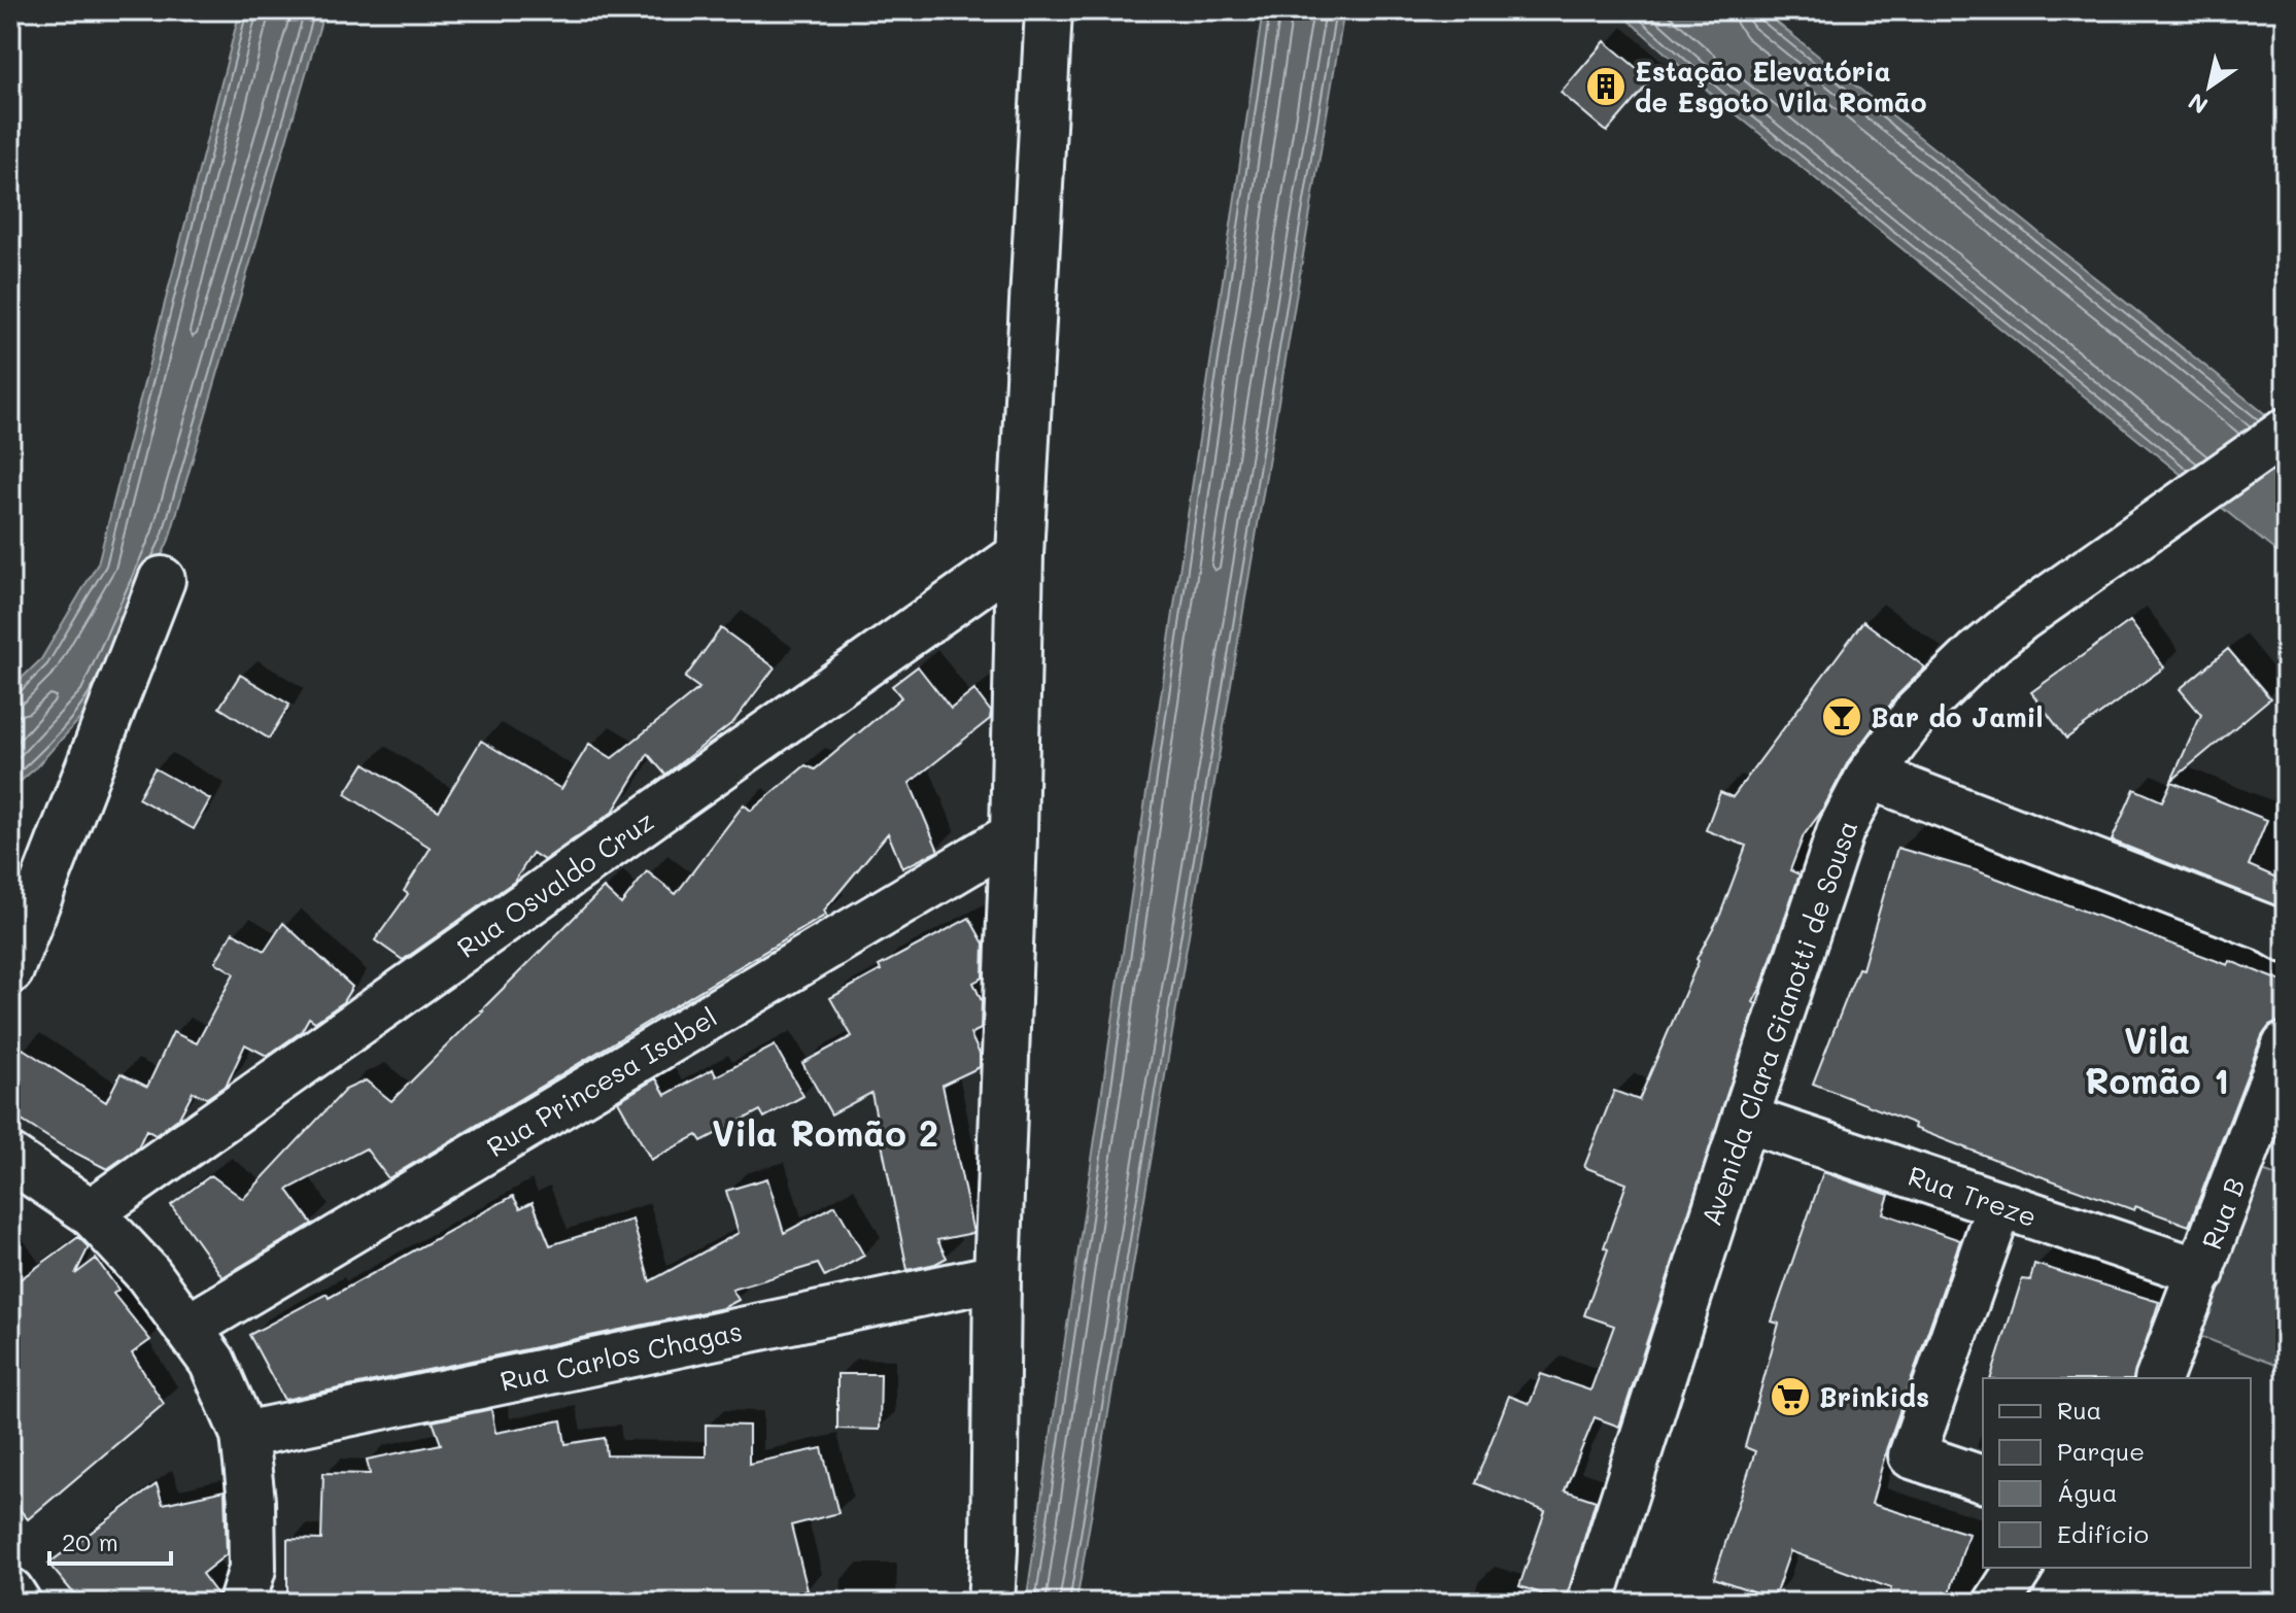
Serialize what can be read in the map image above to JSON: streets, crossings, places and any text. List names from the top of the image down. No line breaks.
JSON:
{"streets":{"street":["Rua Osvaldo Cruz","Avenida Clara Gianotti de Sousa","Rua Princesa Isabel","Rua Treze","Rua B","Rua Carlos Chagas"]},"crossings":[["Avenida Clara Gianotti de Sousa","Rua Treze"],["Rua Treze","Rua B"]],"districts":["Vila Romão 1","Vila Romão 2"],"places":{"building":["Estação Elevatória de Esgoto Vila Romão"],"bar":["Bar do Jamil"],"supermarket":["Brinkids"]},"legend":["Rua","Parque","Água","Edifício"],"scale_bar":"20 m","north":"bottom left"}
